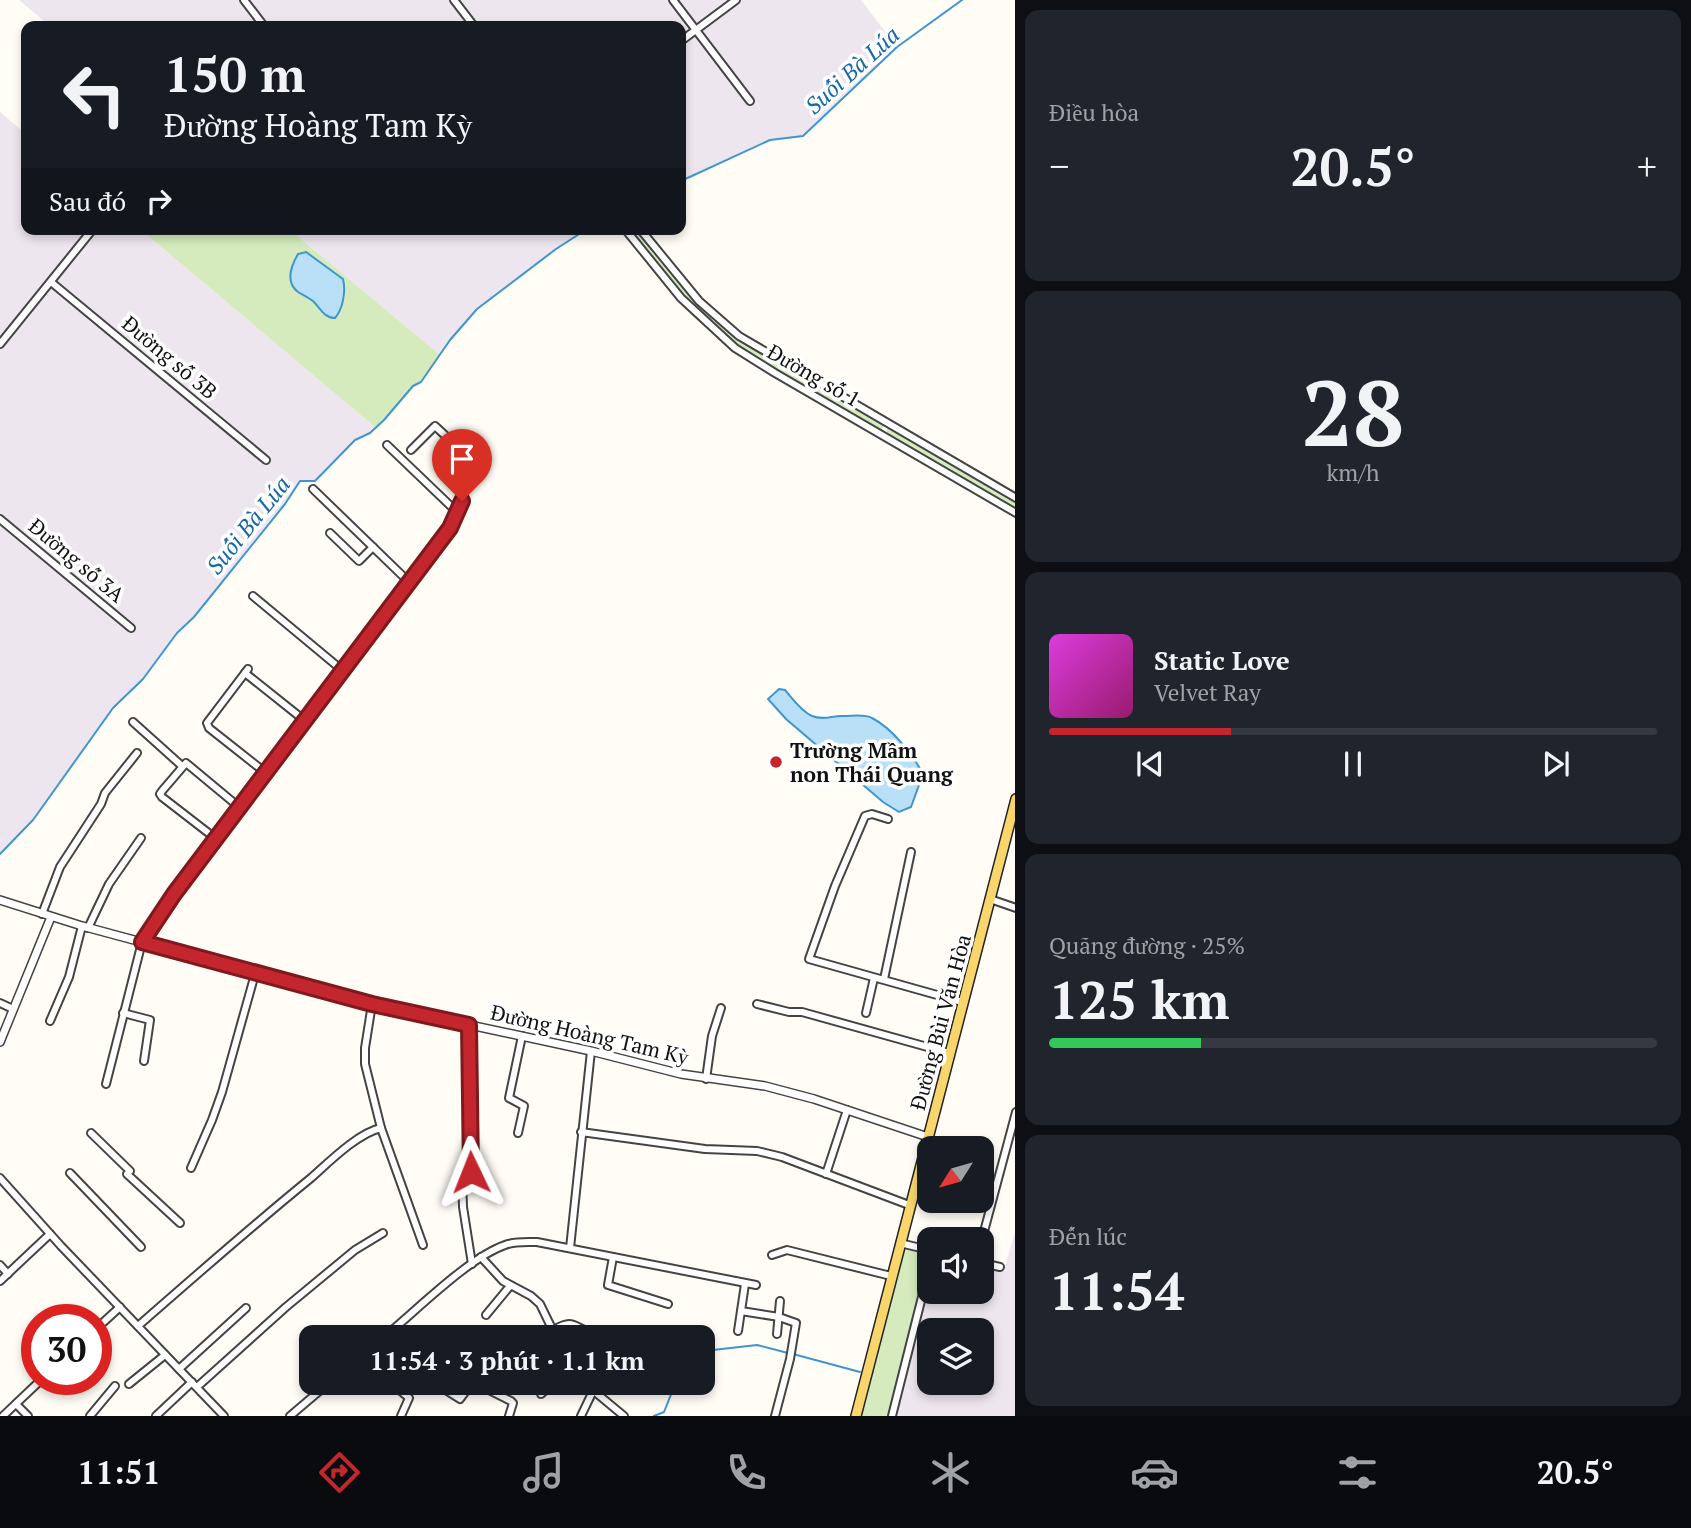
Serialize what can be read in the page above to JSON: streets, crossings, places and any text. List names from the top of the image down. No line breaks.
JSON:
{"streets":{"main road":["Đường Bùi Văn Hòa"],"street":["Đường số 3B","Đường số 1","Đường số 3A","Đường Hoàng Tam Kỳ"]},"water":["Suối Bà Lúa"],"places":["Trường Mầm non Thái Quang"],"north":"bottom left","page":{"tile":["Điều hòa",["28","km/h"],["Quãng đường · 25%","125 km"],["Đến lúc","11:54"]],"turn":["150 m","Đường Hoàng Tam Kỳ"],"heat":["−","20.5°","+"],"then":"Sau đó","song":["Static Love","Velvet Ray"],"limit":"30","trip":"11:54 · 3 phút · 1.1 km","tabs":["11:51","20.5°"]}}
